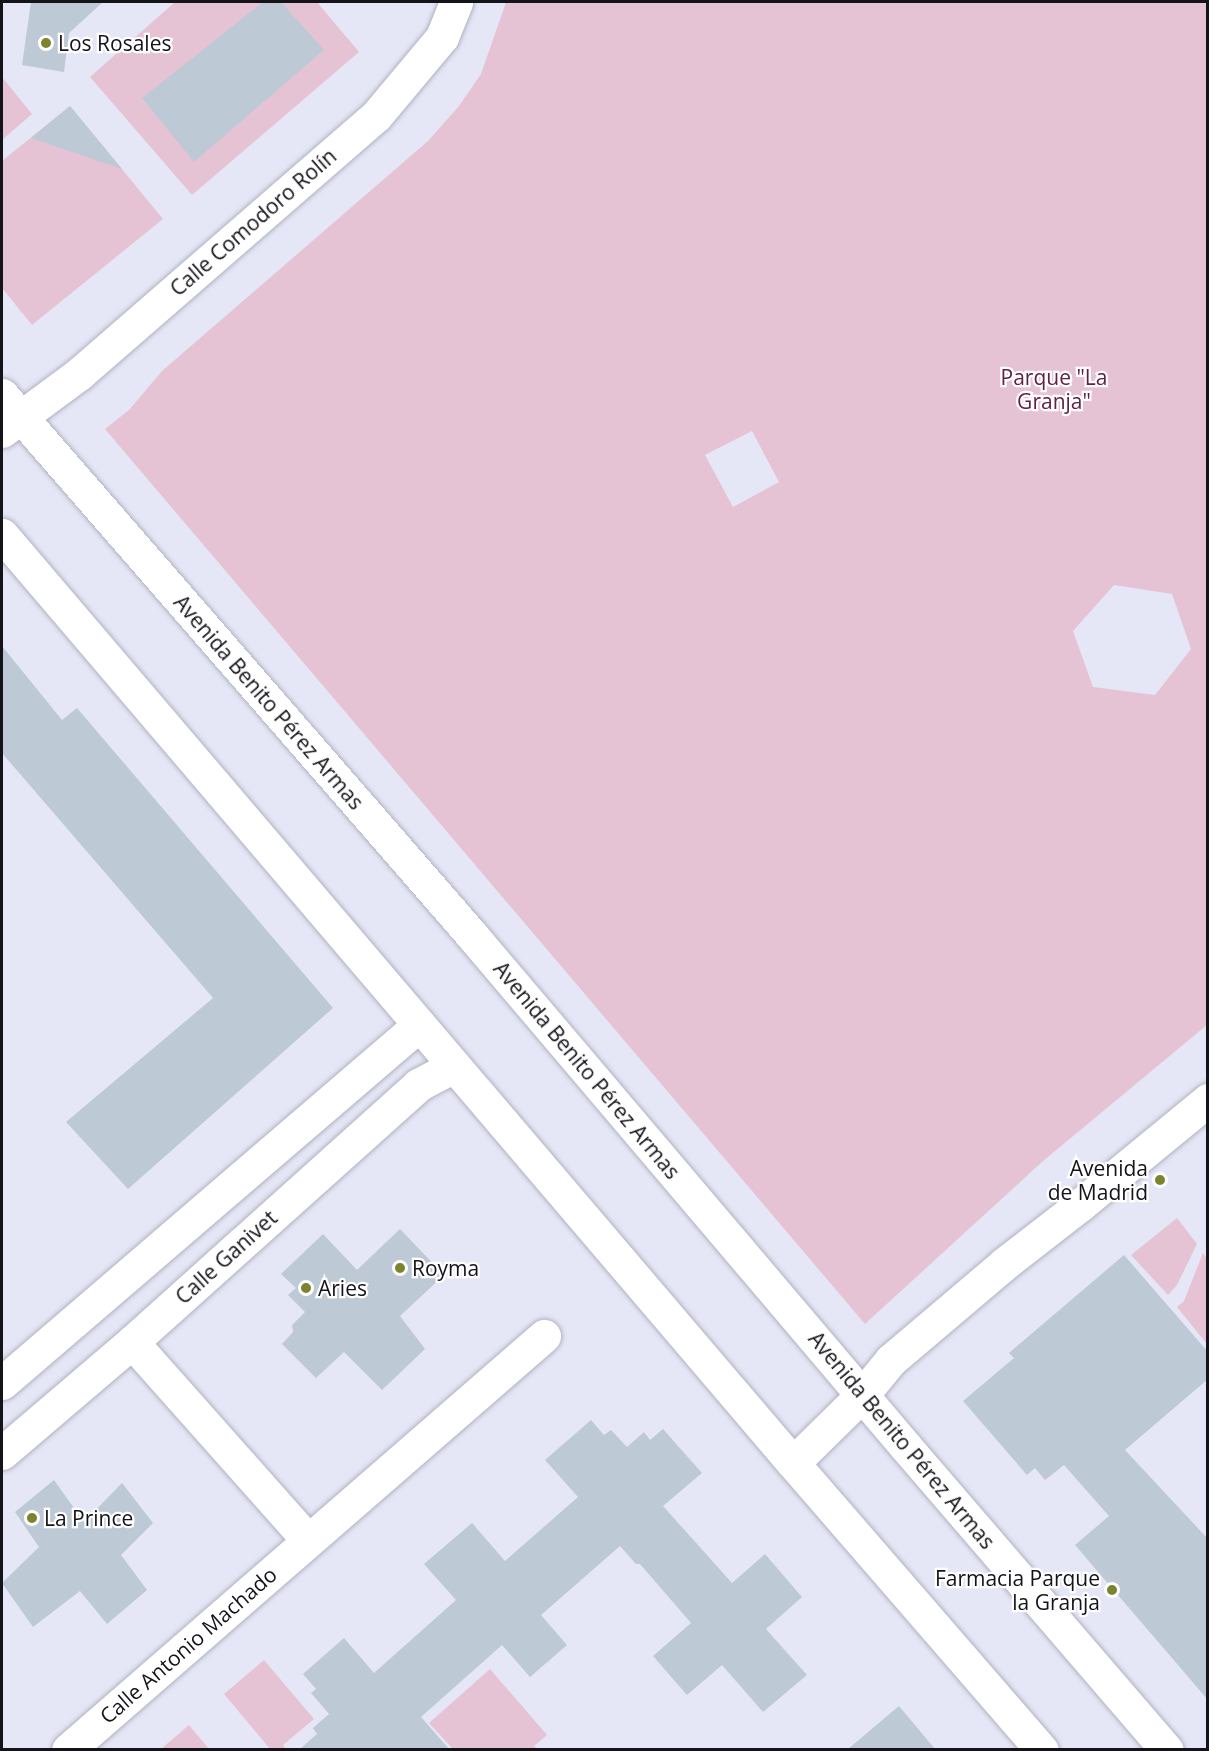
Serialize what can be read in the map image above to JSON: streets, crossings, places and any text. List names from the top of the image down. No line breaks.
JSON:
{"streets":{"street":["Calle Comodoro Rolín","Avenida Benito Pérez Armas","Calle Ganivet","Calle Antonio Machado"]},"crossings":[["Calle Comodoro Rolín","Avenida Benito Pérez Armas"]],"parks":["Parque \"La Granja\""],"places":["Los Rosales","Avenida de Madrid","Royma","Aries","La Prince","Farmacia Parque la Granja"]}
